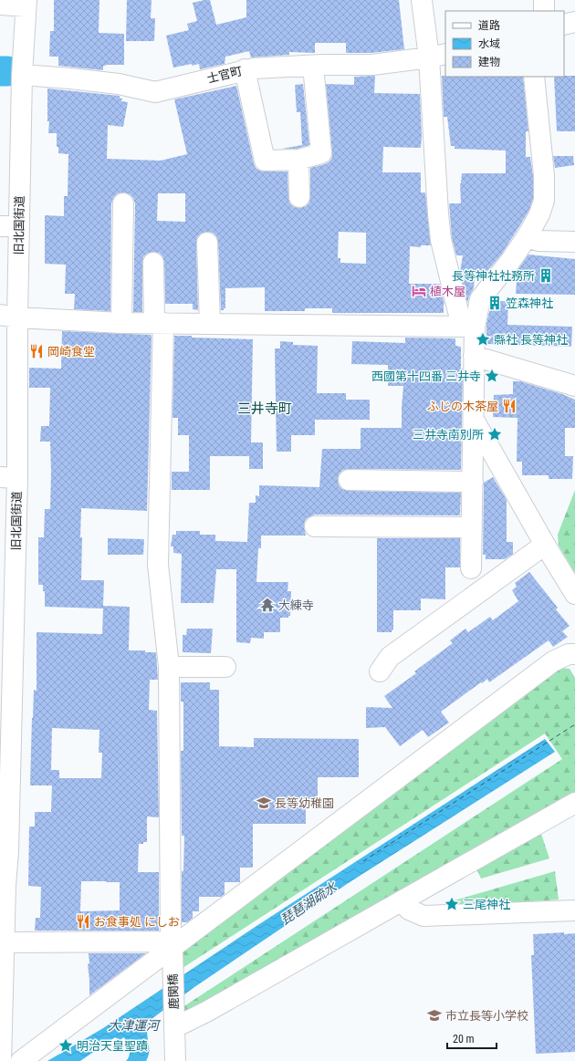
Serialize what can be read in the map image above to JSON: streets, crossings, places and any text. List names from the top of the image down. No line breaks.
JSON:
{"streets":{"street":["士官町","旧北国街道","鹿関橋"]},"crossings":[["士官町","旧北国街道"]],"districts":["三井寺町"],"water":["琵琶湖疏水","大津運河"],"places":{"building":["長等神社社務所","笠森神社"],"hotel":["植木屋"],"place":["縣社 長等神社","西國第十四番 三井寺","三井寺南別所","三尾神社","明治天皇聖蹟"],"restaurant":["岡崎食堂","ふじの木茶屋","お食事処 にしお"],"temple":["大練寺"],"school or university":["長等幼稚園","市立長等小学校"]},"legend":["道路","水域","建物"],"scale_bar":"20 m"}
